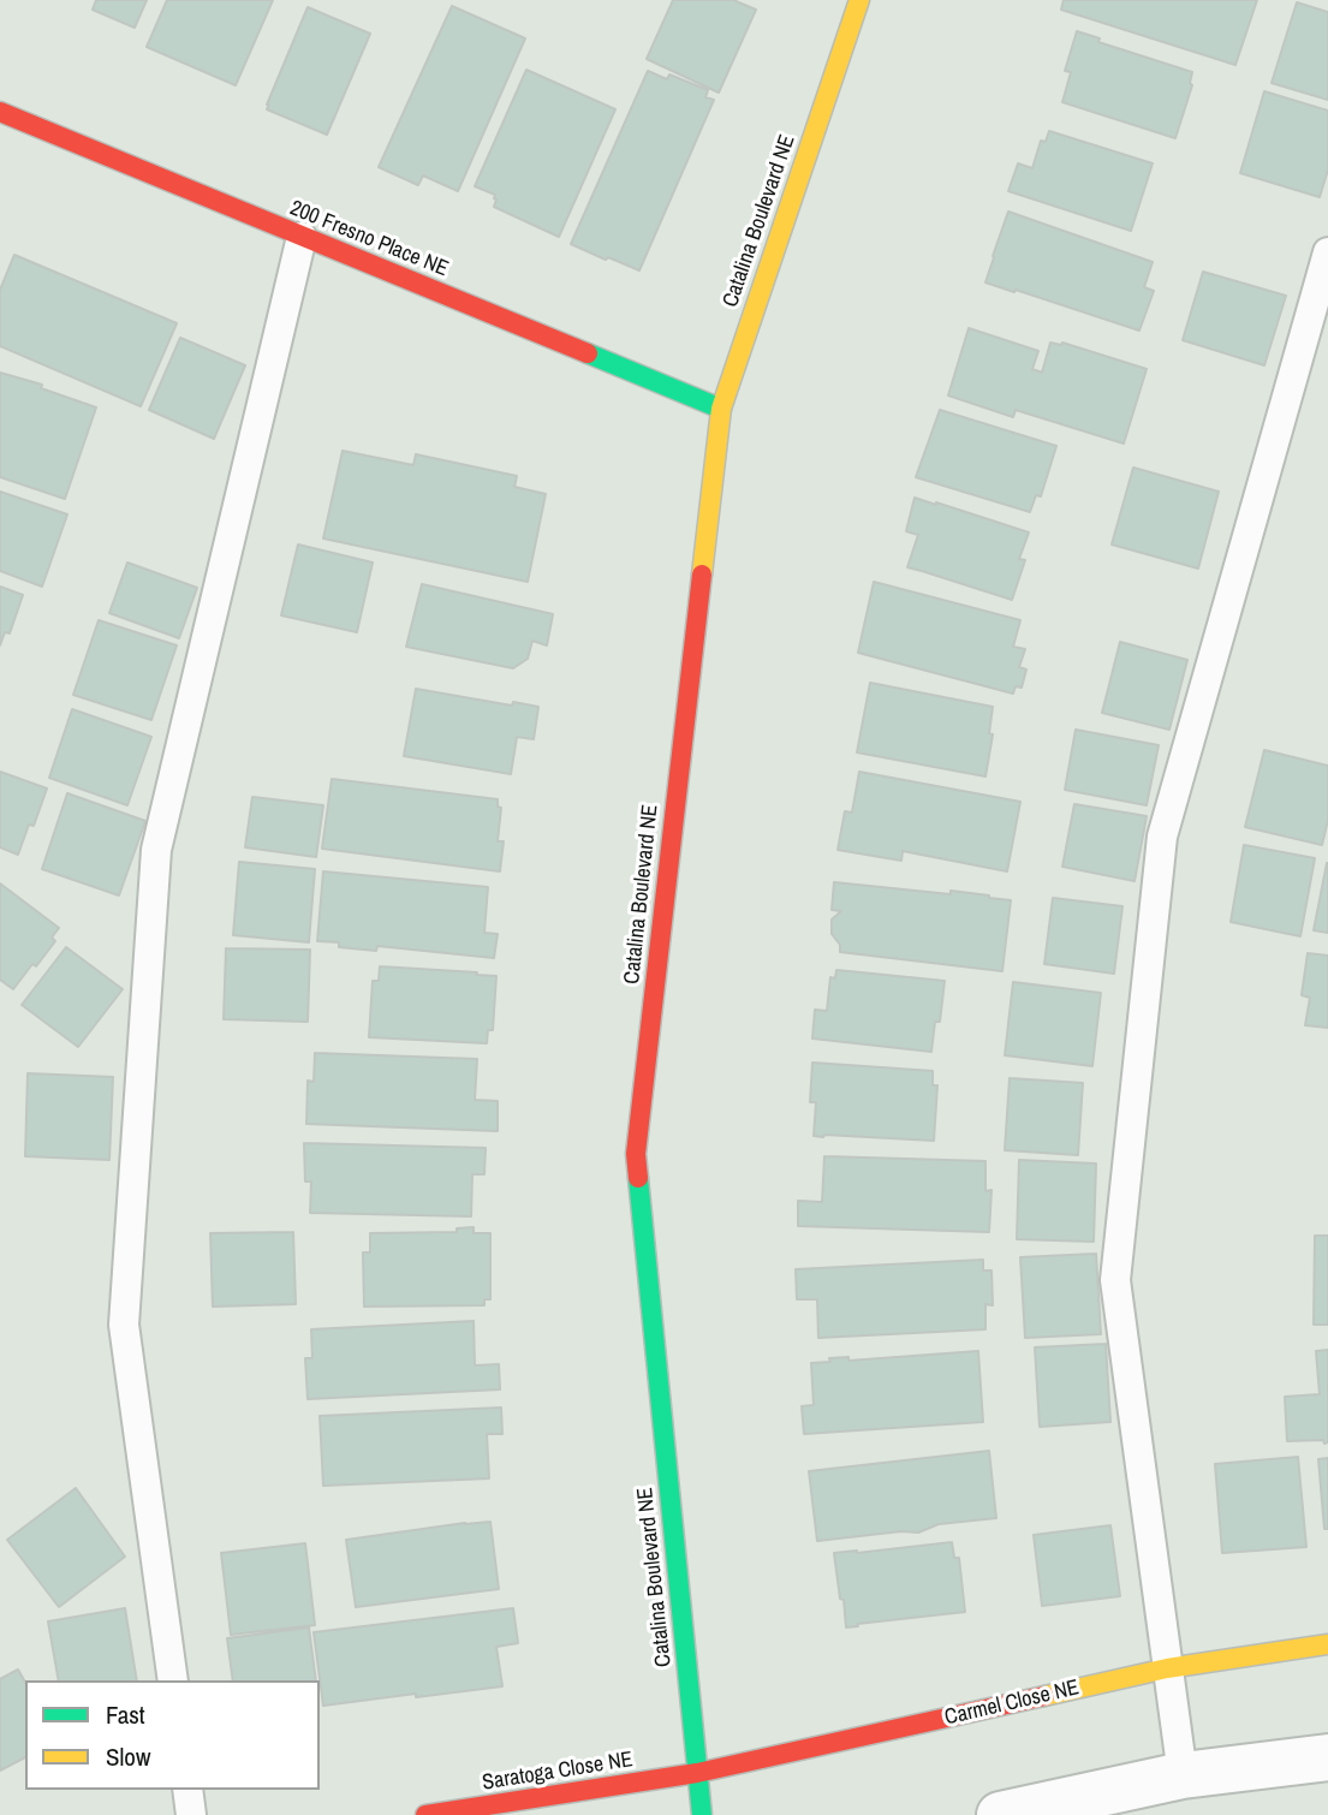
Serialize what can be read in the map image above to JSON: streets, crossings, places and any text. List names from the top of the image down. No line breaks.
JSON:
{"streets":{"street":["Catalina Boulevard NE","200 Fresno Place NE","Carmel Close NE","Saratoga Close NE"]},"crossings":[["Catalina Boulevard NE","200 Fresno Place NE"],["Catalina Boulevard NE","Carmel Close NE"],["Catalina Boulevard NE","Saratoga Close NE"],["Carmel Close NE","Saratoga Close NE"]],"legend":["Fast","Slow"]}
